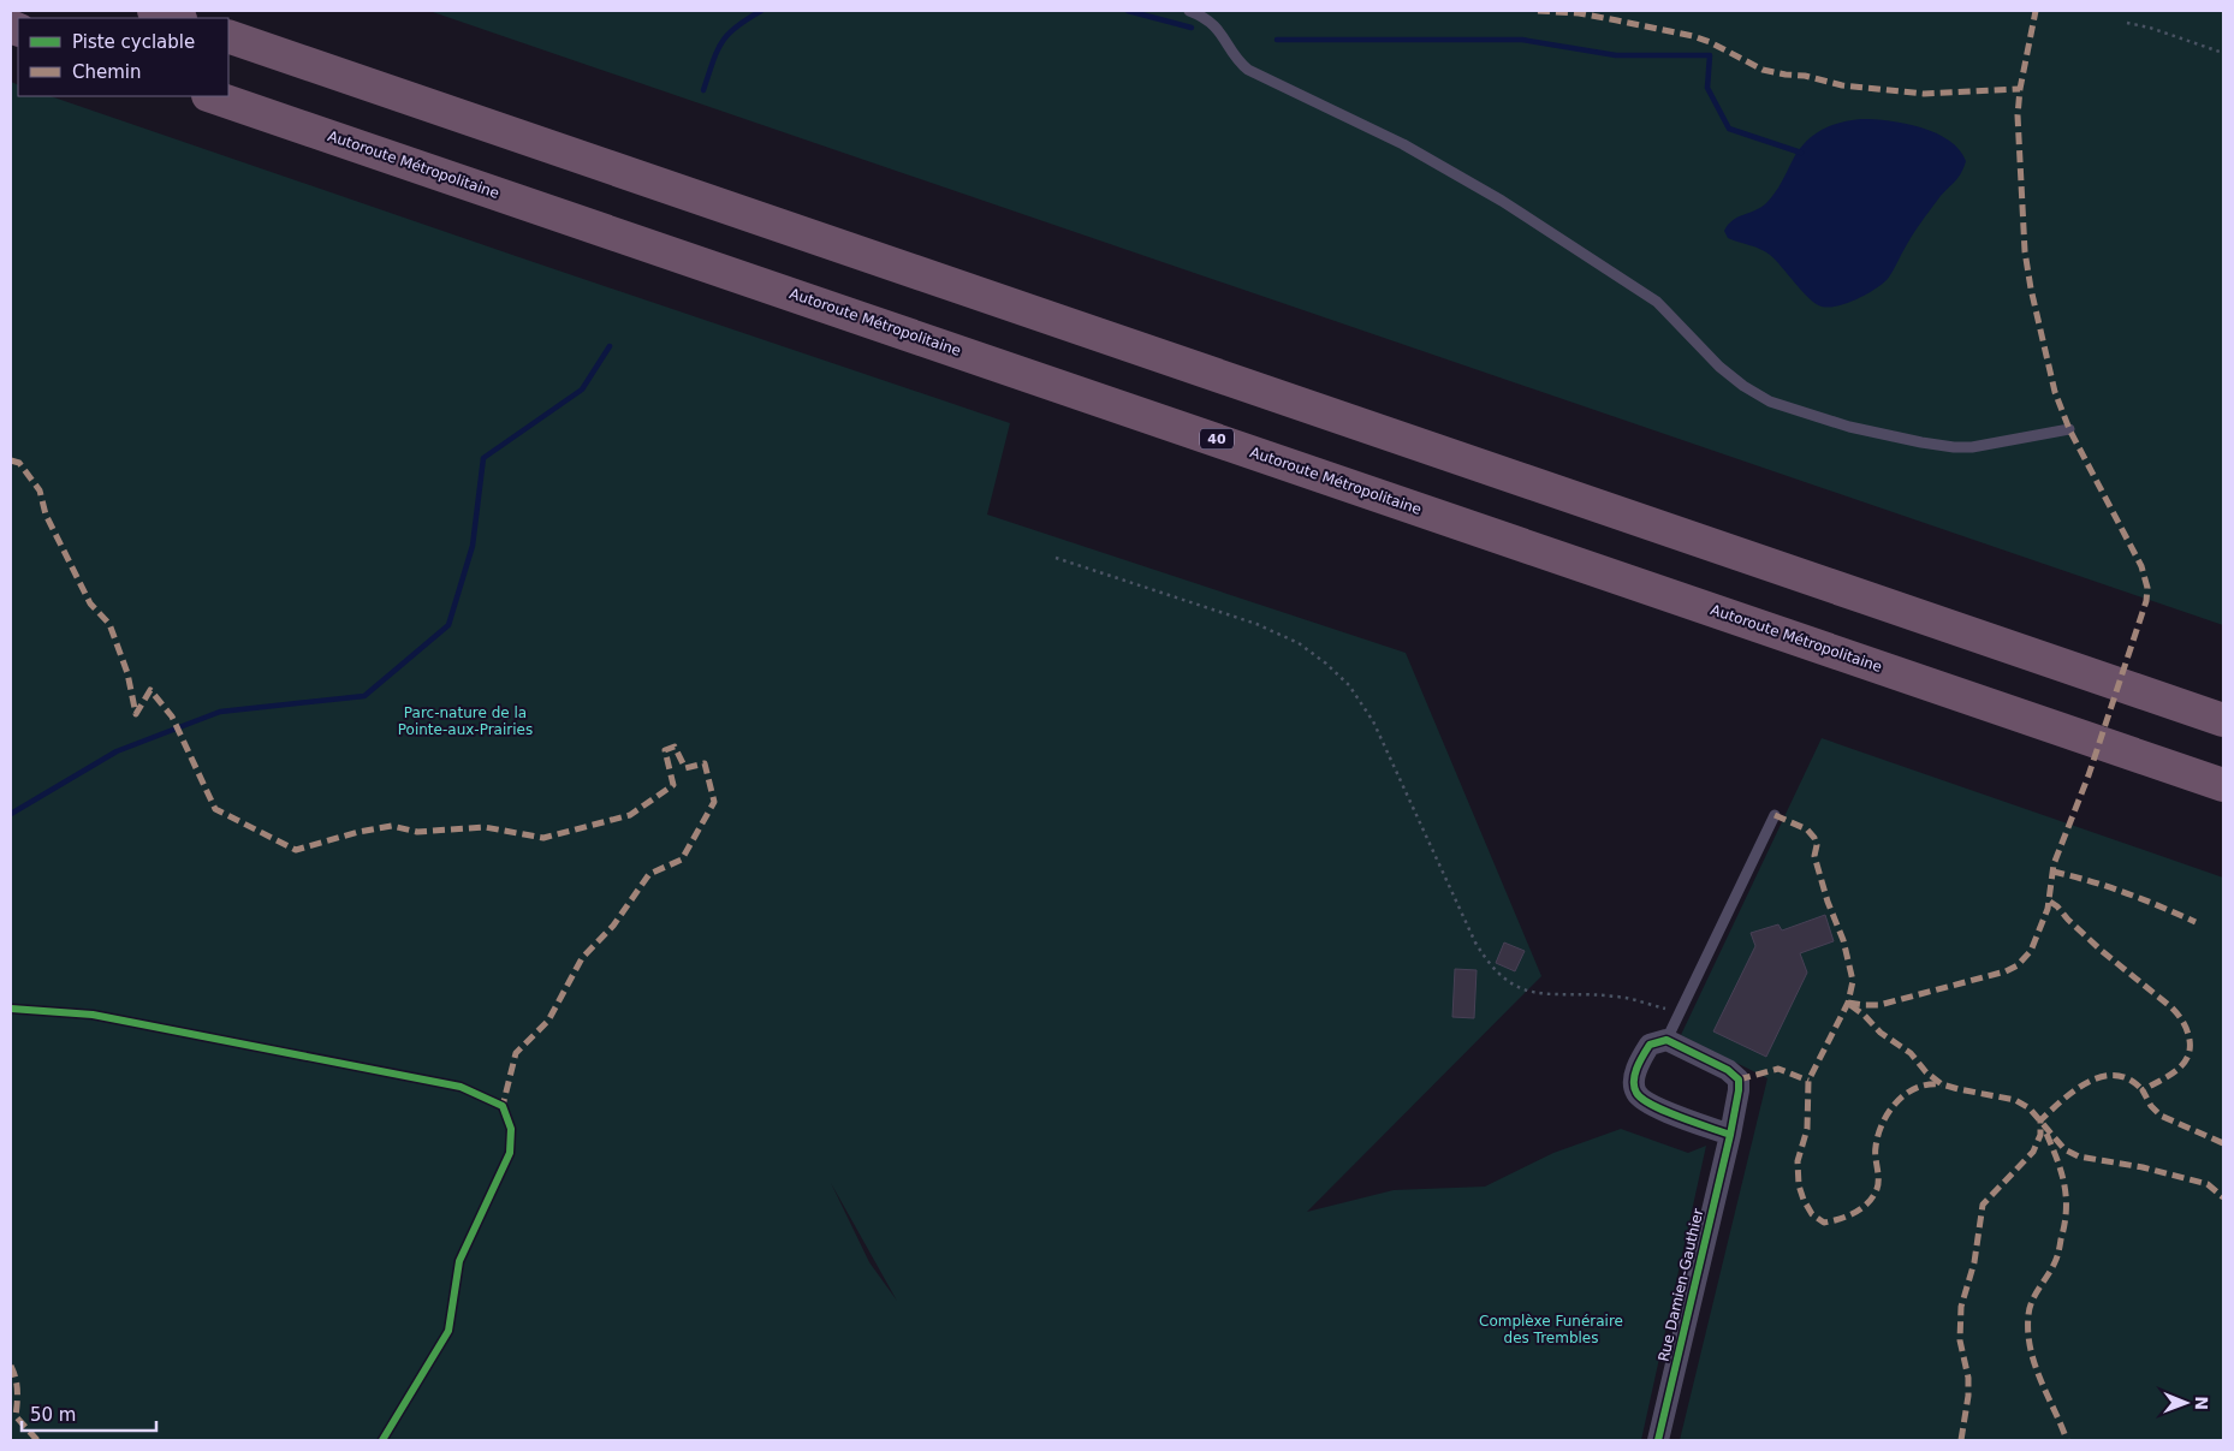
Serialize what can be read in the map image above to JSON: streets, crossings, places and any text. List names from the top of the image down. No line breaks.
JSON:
{"streets":{"highway":["Autoroute Métropolitaine","40"],"street":["Rue Damien-Gauthier"]},"parks":["Parc-nature de la Pointe-aux-Prairies","Complèxe Funéraire des Trembles"],"legend":["Piste cyclable","Chemin"],"scale_bar":"50 m","north":"right"}
